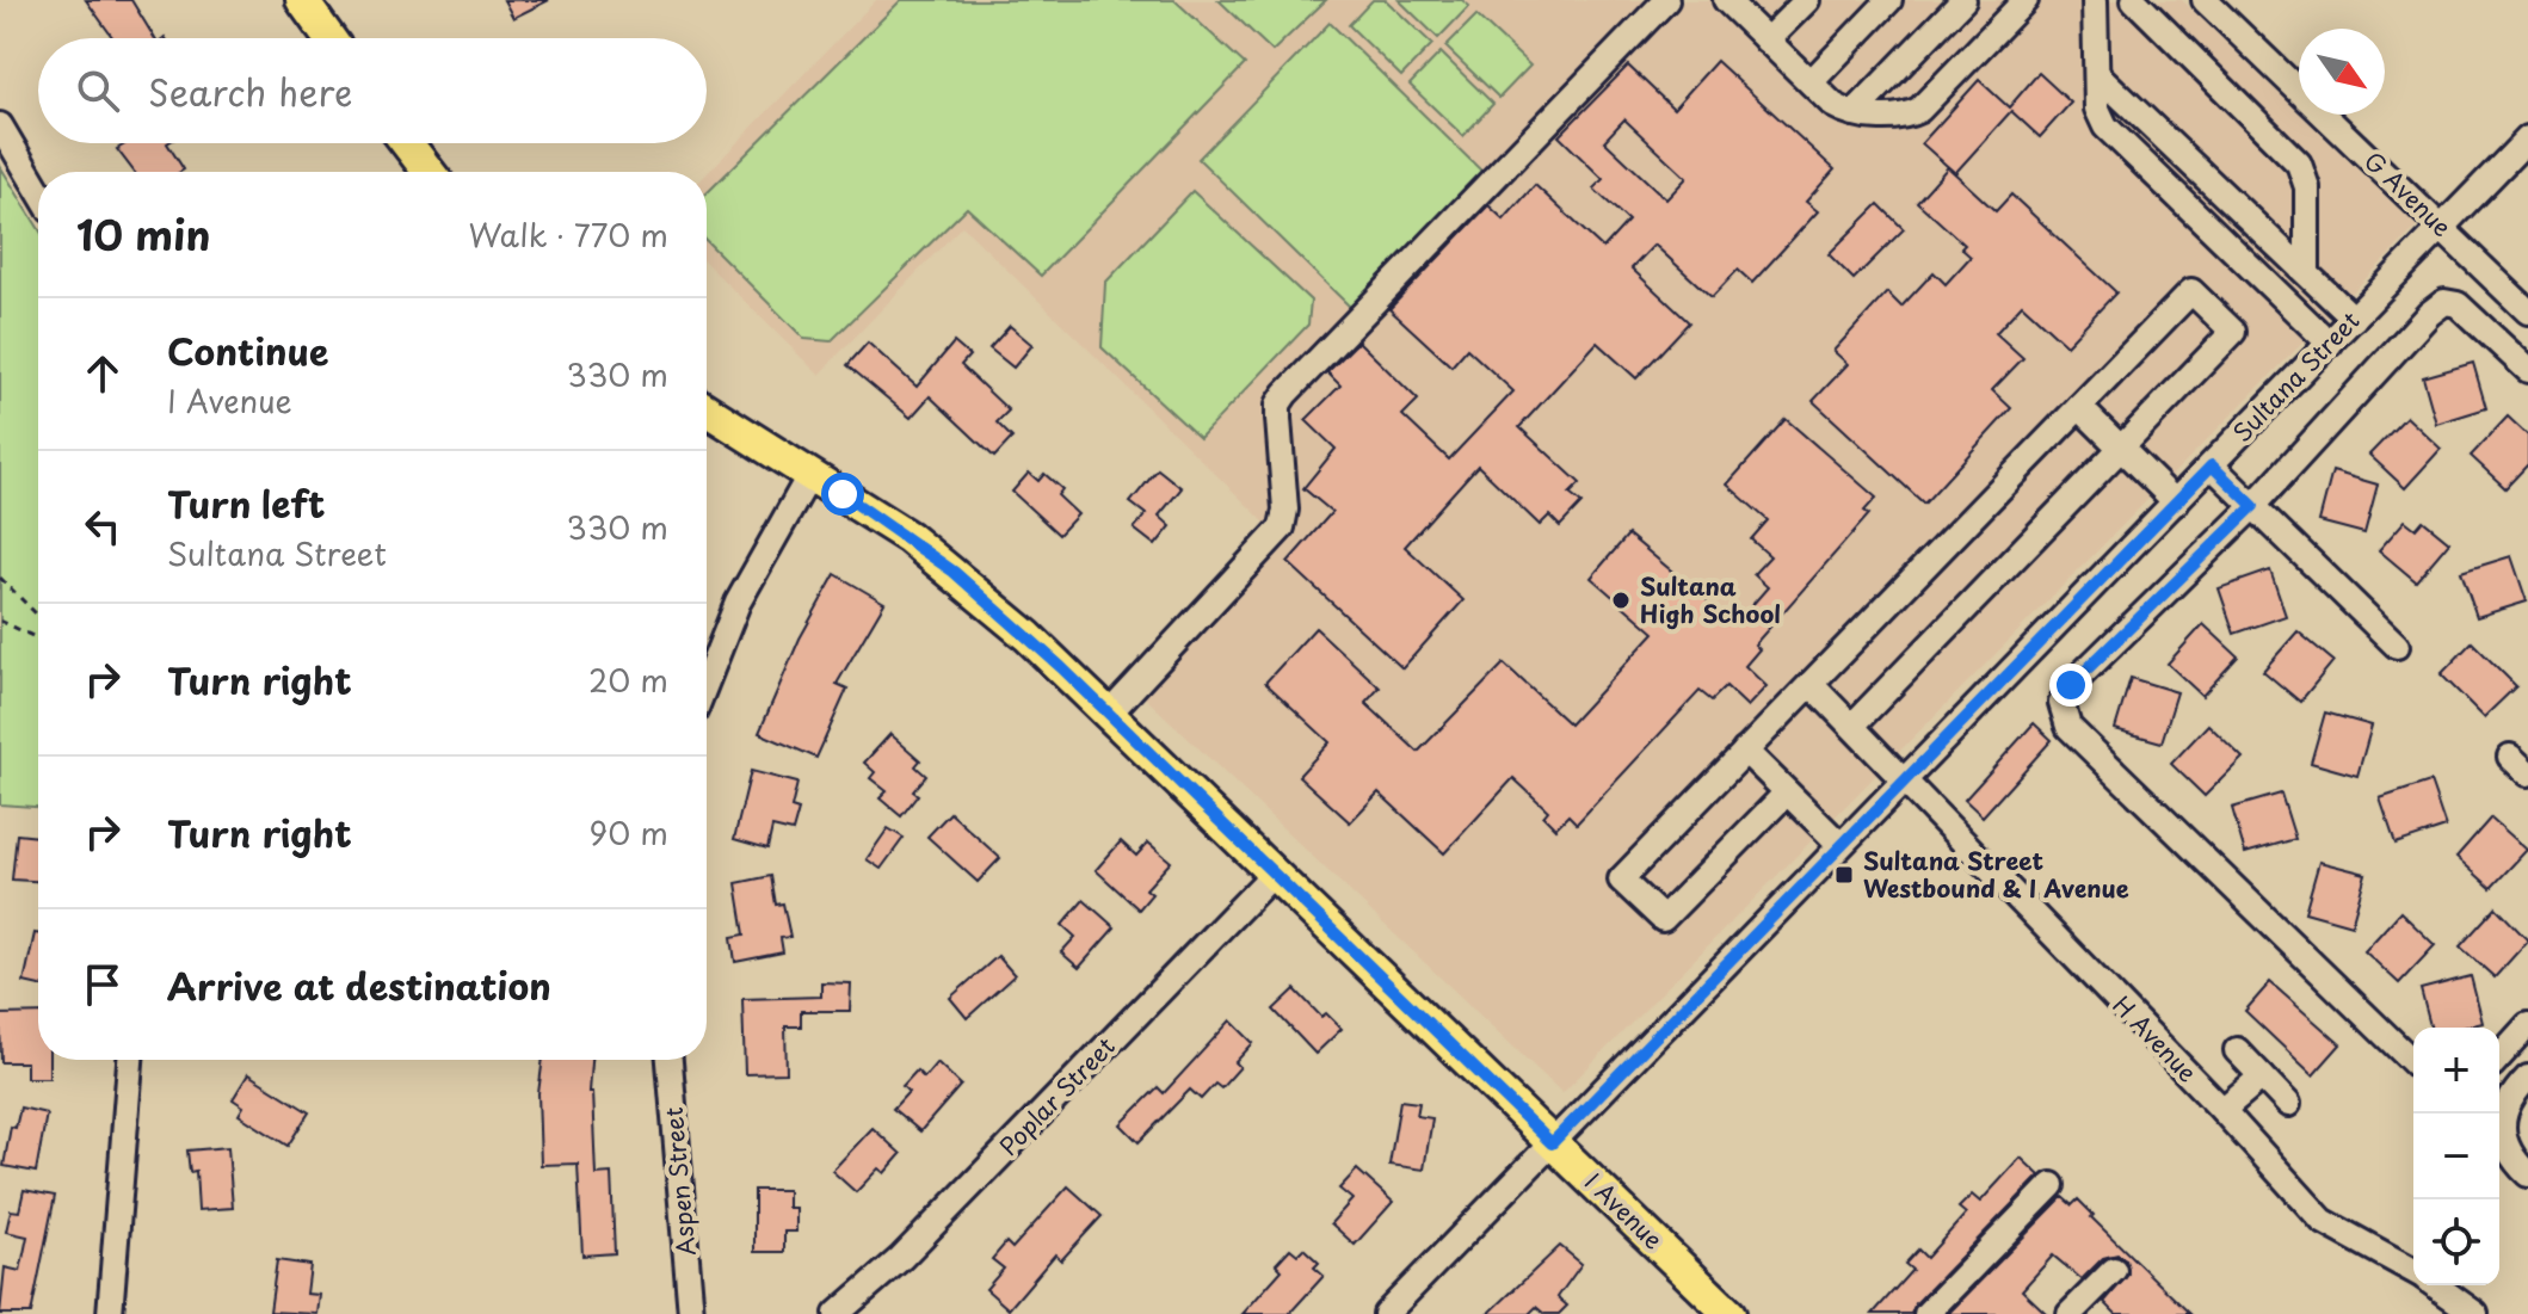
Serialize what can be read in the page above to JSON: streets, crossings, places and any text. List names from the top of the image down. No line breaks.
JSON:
{"streets":{"main road":["I Avenue"],"street":["G Avenue","Sultana Street","H Avenue","Poplar Street","Aspen Street"]},"crossings":[["G Avenue","Sultana Street"],["Sultana Street","H Avenue"],["Sultana Street","I Avenue"],["Poplar Street","I Avenue"]],"places":{"other":["Sultana High School"],"transit":["Sultana Street Westbound & I Avenue"]},"north":"bottom right","page":{"search":"Search here","heading":["10 min","Walk · 770 m"],"list":[["Continue","I Avenue","330 m"],["Turn left","Sultana Street","330 m"],["Turn right","20 m"],["Turn right","90 m"],"Arrive at destination"],"map_buttons":["+","−"]}}
